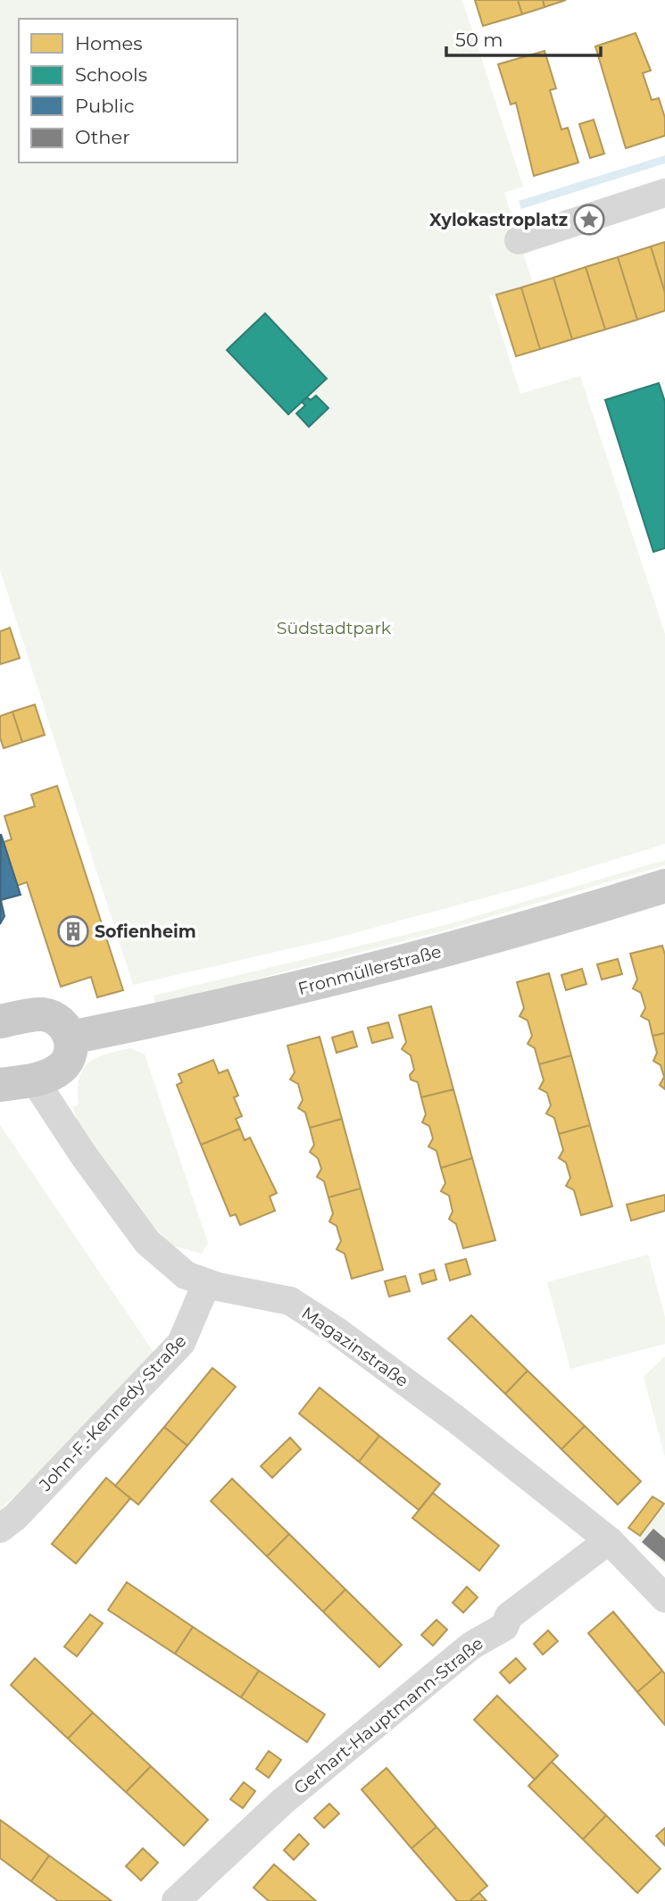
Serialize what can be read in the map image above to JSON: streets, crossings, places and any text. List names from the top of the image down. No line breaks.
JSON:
{"streets":{"main road":["Fronmüllerstraße"],"street":["Magazinstraße","John-F.-Kennedy-Straße","Gerhart-Hauptmann-Straße"]},"crossings":[["Magazinstraße","John-F.-Kennedy-Straße"],["Magazinstraße","Gerhart-Hauptmann-Straße"]],"parks":["Südstadtpark"],"places":{"place":["Xylokastroplatz"],"building":["Sofienheim"]},"legend":["Homes","Schools","Public","Other"],"scale_bar":"50 m"}
